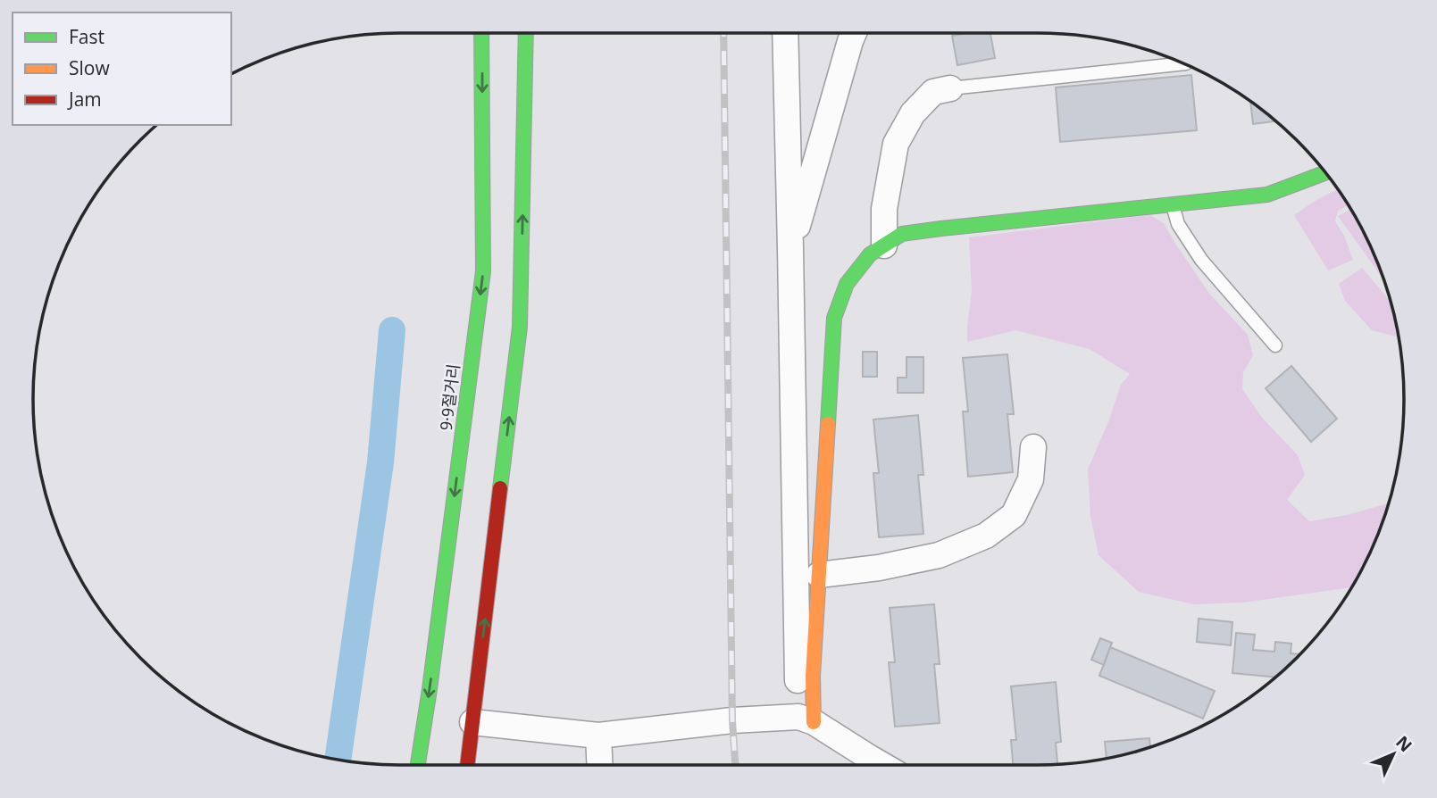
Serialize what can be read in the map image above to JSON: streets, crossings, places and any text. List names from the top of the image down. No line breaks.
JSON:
{"streets":{"main road":["9·9절거리"]},"legend":["Fast","Slow","Jam"],"north":"top right"}
